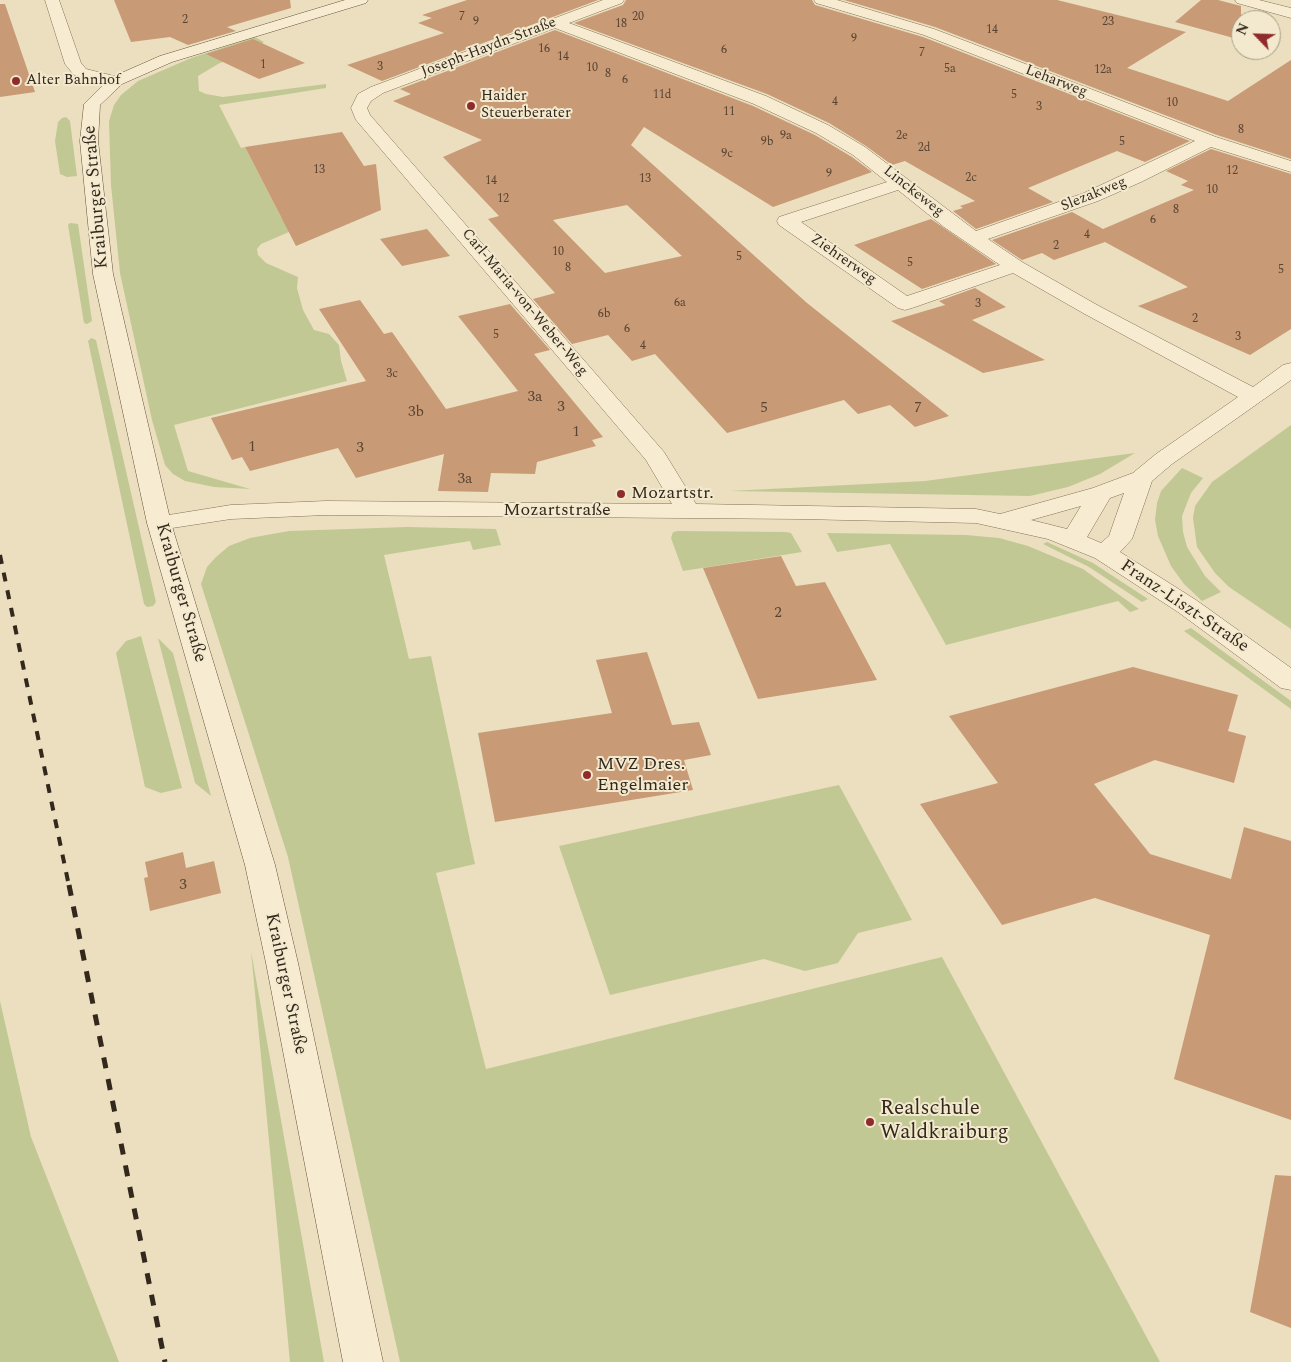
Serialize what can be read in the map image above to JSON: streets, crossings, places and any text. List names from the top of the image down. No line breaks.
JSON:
{"streets":{"street":["Joseph-Haydn-Straße","Leharweg","Linckeweg","Slezakweg","Kraiburger Straße","Ziehrerweg","Carl-Maria-von-Weber-Weg","Mozartstraße","Franz-Liszt-Straße"]},"crossings":[["Joseph-Haydn-Straße","Linckeweg"],["Joseph-Haydn-Straße","Carl-Maria-von-Weber-Weg"],["Leharweg","Slezakweg"],["Linckeweg","Slezakweg"],["Linckeweg","Ziehrerweg"],["Kraiburger Straße","Mozartstraße"],["Carl-Maria-von-Weber-Weg","Mozartstraße"],["Mozartstraße","Franz-Liszt-Straße"]],"places":["Alter Bahnhof","Haider Steuerberater","Mozartstr.","MVZ Dres. Engelmaier","Realschule Waldkraiburg"],"house_numbers":["7","20","2","9","23","18","14","9","16","6","7","14","1","3","10","5a","12a","8","6","11d","5","4","10","3","11","8","9a","2e","9b","5","2d","9c","13","12","9","2c","13","14","10","12","8","6","4","2","10","5","5","8","5","6a","3","6b","2","6","5","3","4","3c","3a","3","5","7","3b","1","1","3","3a","2","3"],"north":"top left"}
